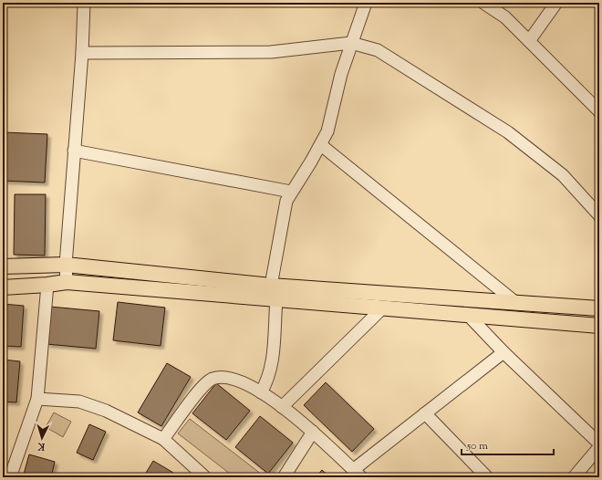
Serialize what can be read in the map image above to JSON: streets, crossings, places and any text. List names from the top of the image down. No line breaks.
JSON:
{"scale_bar":"50 m","north":"bottom"}
